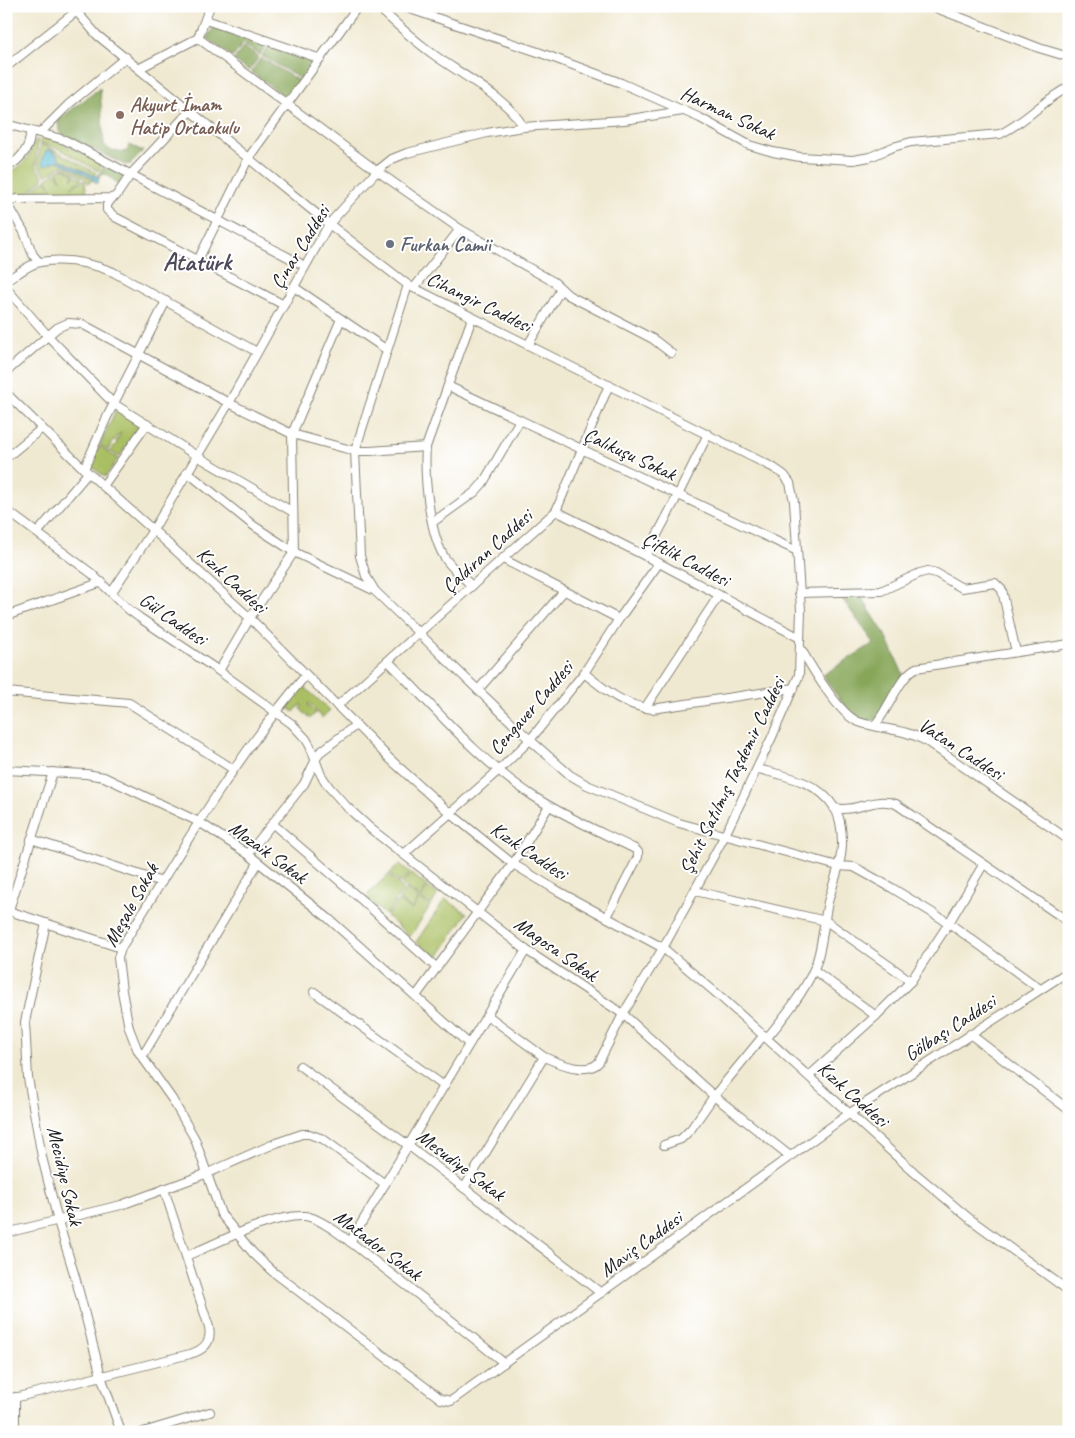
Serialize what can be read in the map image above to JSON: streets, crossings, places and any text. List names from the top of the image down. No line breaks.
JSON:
{"streets":{"street":["Harman Sokak","Çınar Caddesi","Cihangir Caddesi","Çalıkuşu Sokak","Çaldıran Caddesi","Çiftlik Caddesi","Kızık Caddesi","Gül Caddesi","Cengaver Caddesi","Vatan Caddesi","Şehit Satılmış Taşdemir Caddesi","Mozaik Sokak","Meşale Sokak","Magosa Sokak","Gölbaşı Caddesi","Mesudiye Sokak","Mecidiye Sokak","Maviş Caddesi","Matador Sokak"]},"crossings":[["Harman Sokak","Çınar Caddesi"],["Çınar Caddesi","Cihangir Caddesi"],["Çınar Caddesi","Kızık Caddesi"],["Çınar Caddesi","Gül Caddesi"],["Cihangir Caddesi","Çaldıran Caddesi"],["Cihangir Caddesi","Şehit Satılmış Taşdemir Caddesi"],["Çalıkuşu Sokak","Çaldıran Caddesi"],["Çalıkuşu Sokak","Şehit Satılmış Taşdemir Caddesi"],["Çaldıran Caddesi","Çiftlik Caddesi"],["Çaldıran Caddesi","Kızık Caddesi"],["Çiftlik Caddesi","Cengaver Caddesi"],["Çiftlik Caddesi","Şehit Satılmış Taşdemir Caddesi"],["Kızık Caddesi","Cengaver Caddesi"],["Kızık Caddesi","Şehit Satılmış Taşdemir Caddesi"],["Kızık Caddesi","Meşale Sokak"],["Kızık Caddesi","Gölbaşı Caddesi"],["Kızık Caddesi","Maviş Caddesi"],["Gül Caddesi","Meşale Sokak"],["Gül Caddesi","Magosa Sokak"],["Cengaver Caddesi","Magosa Sokak"],["Vatan Caddesi","Şehit Satılmış Taşdemir Caddesi"],["Şehit Satılmış Taşdemir Caddesi","Magosa Sokak"],["Mozaik Sokak","Meşale Sokak"],["Meşale Sokak","Maviş Caddesi"],["Meşale Sokak","Matador Sokak"],["Magosa Sokak","Maviş Caddesi"],["Gölbaşı Caddesi","Maviş Caddesi"],["Mesudiye Sokak","Maviş Caddesi"],["Maviş Caddesi","Matador Sokak"]],"districts":["Atatürk"],"places":["Akyurt İmam Hatip Ortaokulu","Furkan Camii"]}
